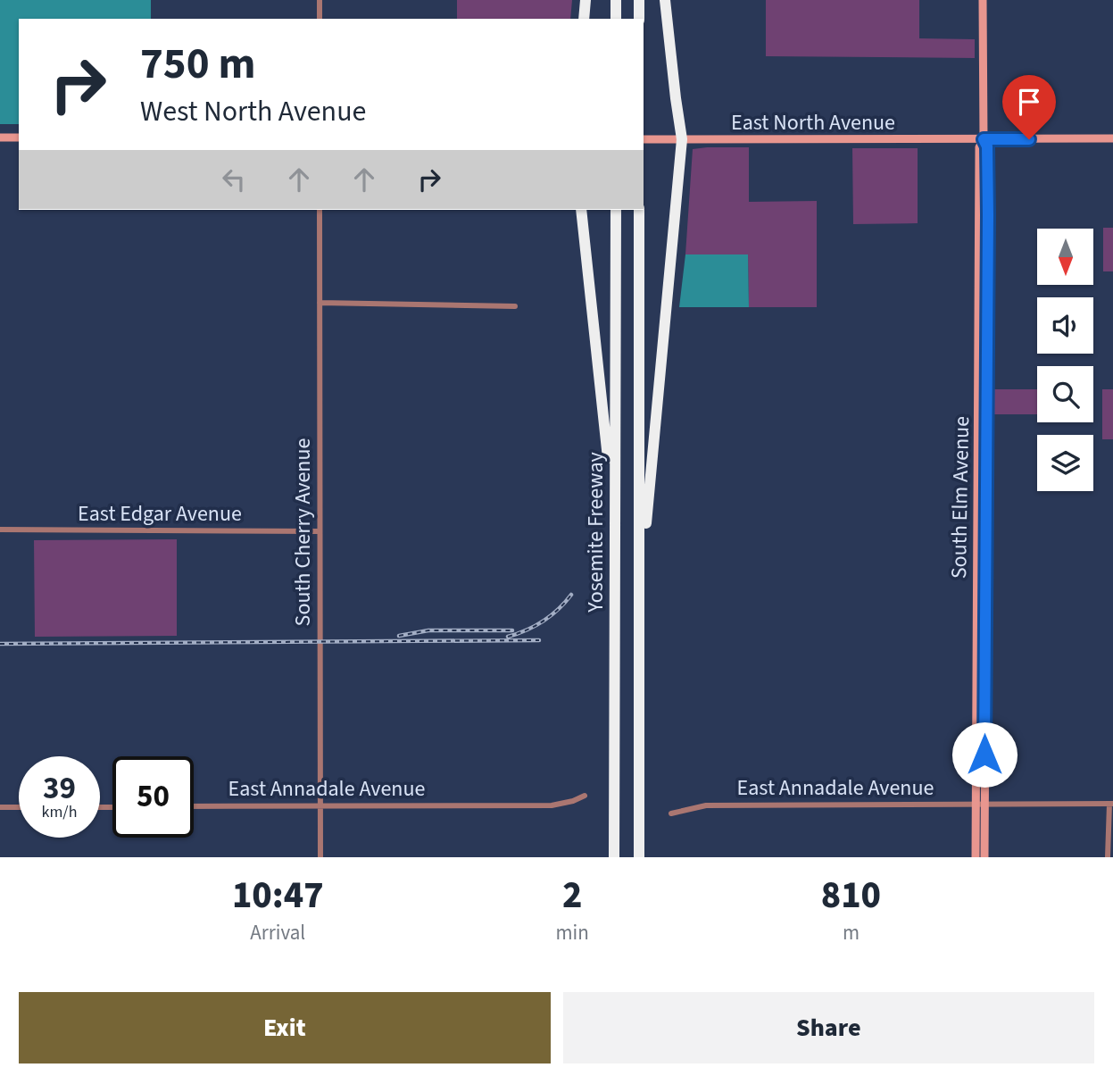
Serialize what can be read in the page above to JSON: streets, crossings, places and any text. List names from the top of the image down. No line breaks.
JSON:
{"streets":{"highway":["Yosemite Freeway"],"main road":["East North Avenue","South Elm Avenue"],"street":["East Edgar Avenue","South Cherry Avenue","East Annadale Avenue"]},"crossings":[["East North Avenue","South Elm Avenue"],["South Elm Avenue","East Annadale Avenue"],["East Edgar Avenue","South Cherry Avenue"],["South Cherry Avenue","East Annadale Avenue"]],"north":"bottom","page":{"turn":["750 m","West North Avenue"],"speed":"39 km/h","limit":"50","eta":["10:47","Arrival","2","min","810","m"],"buttons":["Exit","Share"]}}
